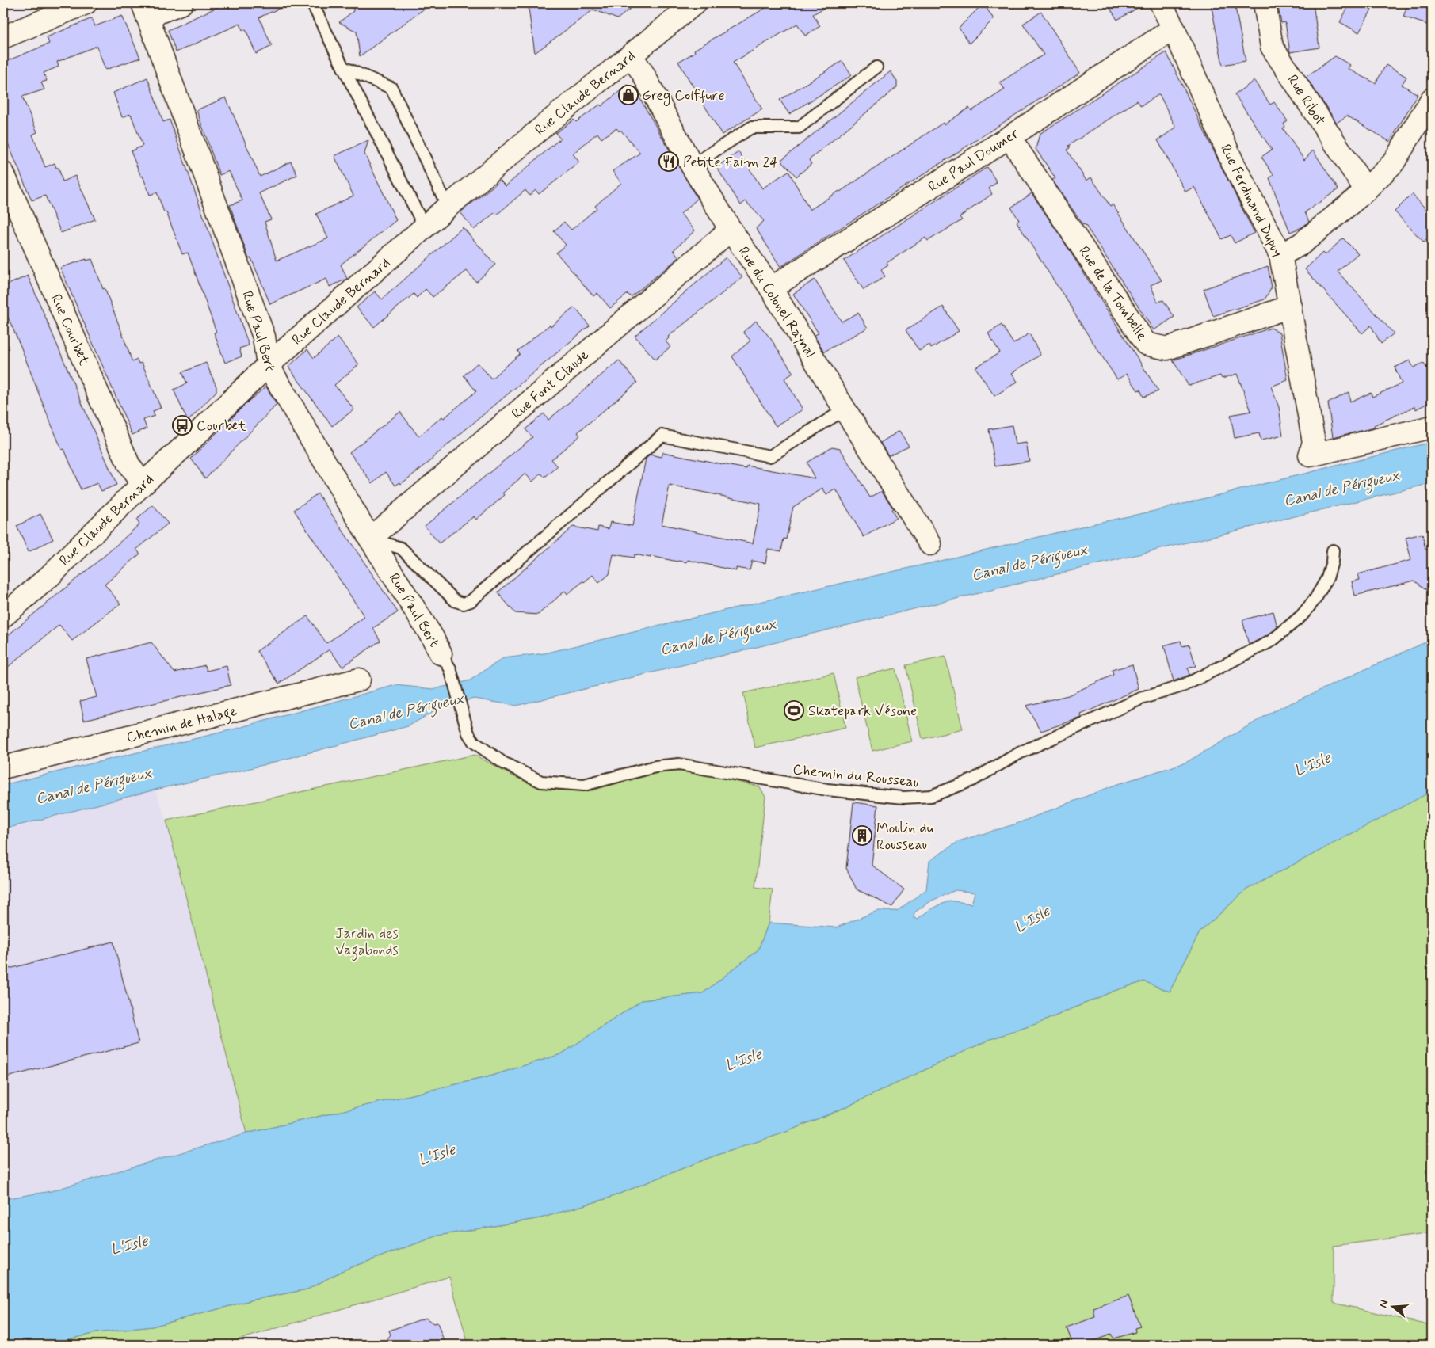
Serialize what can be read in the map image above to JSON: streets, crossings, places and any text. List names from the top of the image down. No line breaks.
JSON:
{"streets":{"street":["Rue Claude Bernard","Rue Ribot","Rue Paul Doumer","Rue Ferdinand Dupuy","Rue de la Tombelle","Rue du Colonel Raynal","Rue Courbet","Rue Paul Bert","Rue Font Claude","Chemin de Halage"],"lane":["Chemin du Rousseau"]},"crossings":[["Rue Claude Bernard","Rue du Colonel Raynal"],["Rue Claude Bernard","Rue Courbet"],["Rue Claude Bernard","Rue Paul Bert"],["Rue Paul Doumer","Rue Ferdinand Dupuy"],["Rue Paul Doumer","Rue de la Tombelle"],["Rue Paul Doumer","Rue du Colonel Raynal"],["Rue Ferdinand Dupuy","Rue de la Tombelle"],["Rue du Colonel Raynal","Rue Font Claude"],["Rue Paul Bert","Rue Font Claude"],["Rue Paul Bert","Chemin du Rousseau"]],"water":["Canal de Périgueux","L'Isle"],"parks":["Jardin des Vagabonds"],"places":{"shop":["Greg Coiffure"],"restaurant":["Petite Faim 24"],"bus stop":["Courbet"],"sports":["Skatepark Vésone"],"building":["Moulin du Rousseau"]},"north":"left"}
